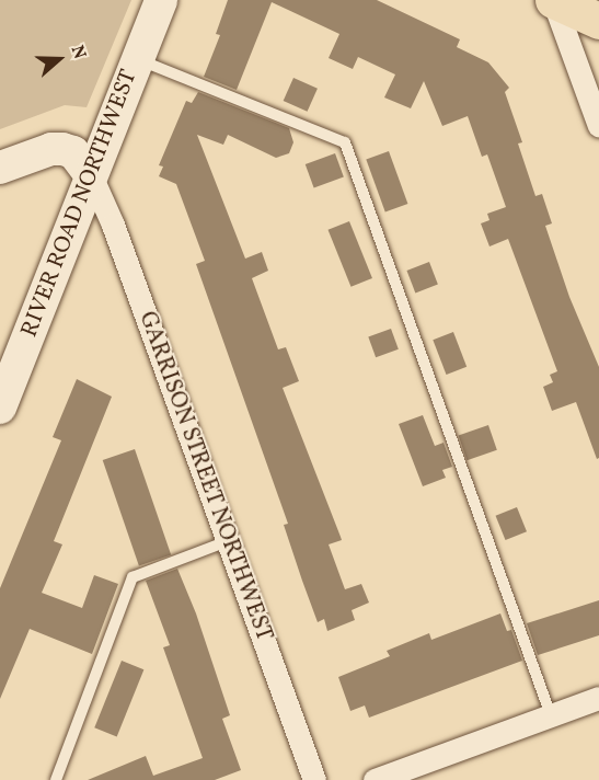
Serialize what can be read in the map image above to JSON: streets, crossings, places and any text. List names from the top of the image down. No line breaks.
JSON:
{"streets":{"main road":["RIVER ROAD NORTHWEST"],"street":["GARRISON STREET NORTHWEST"]},"crossings":[["RIVER ROAD NORTHWEST","GARRISON STREET NORTHWEST"]],"north":"right"}
